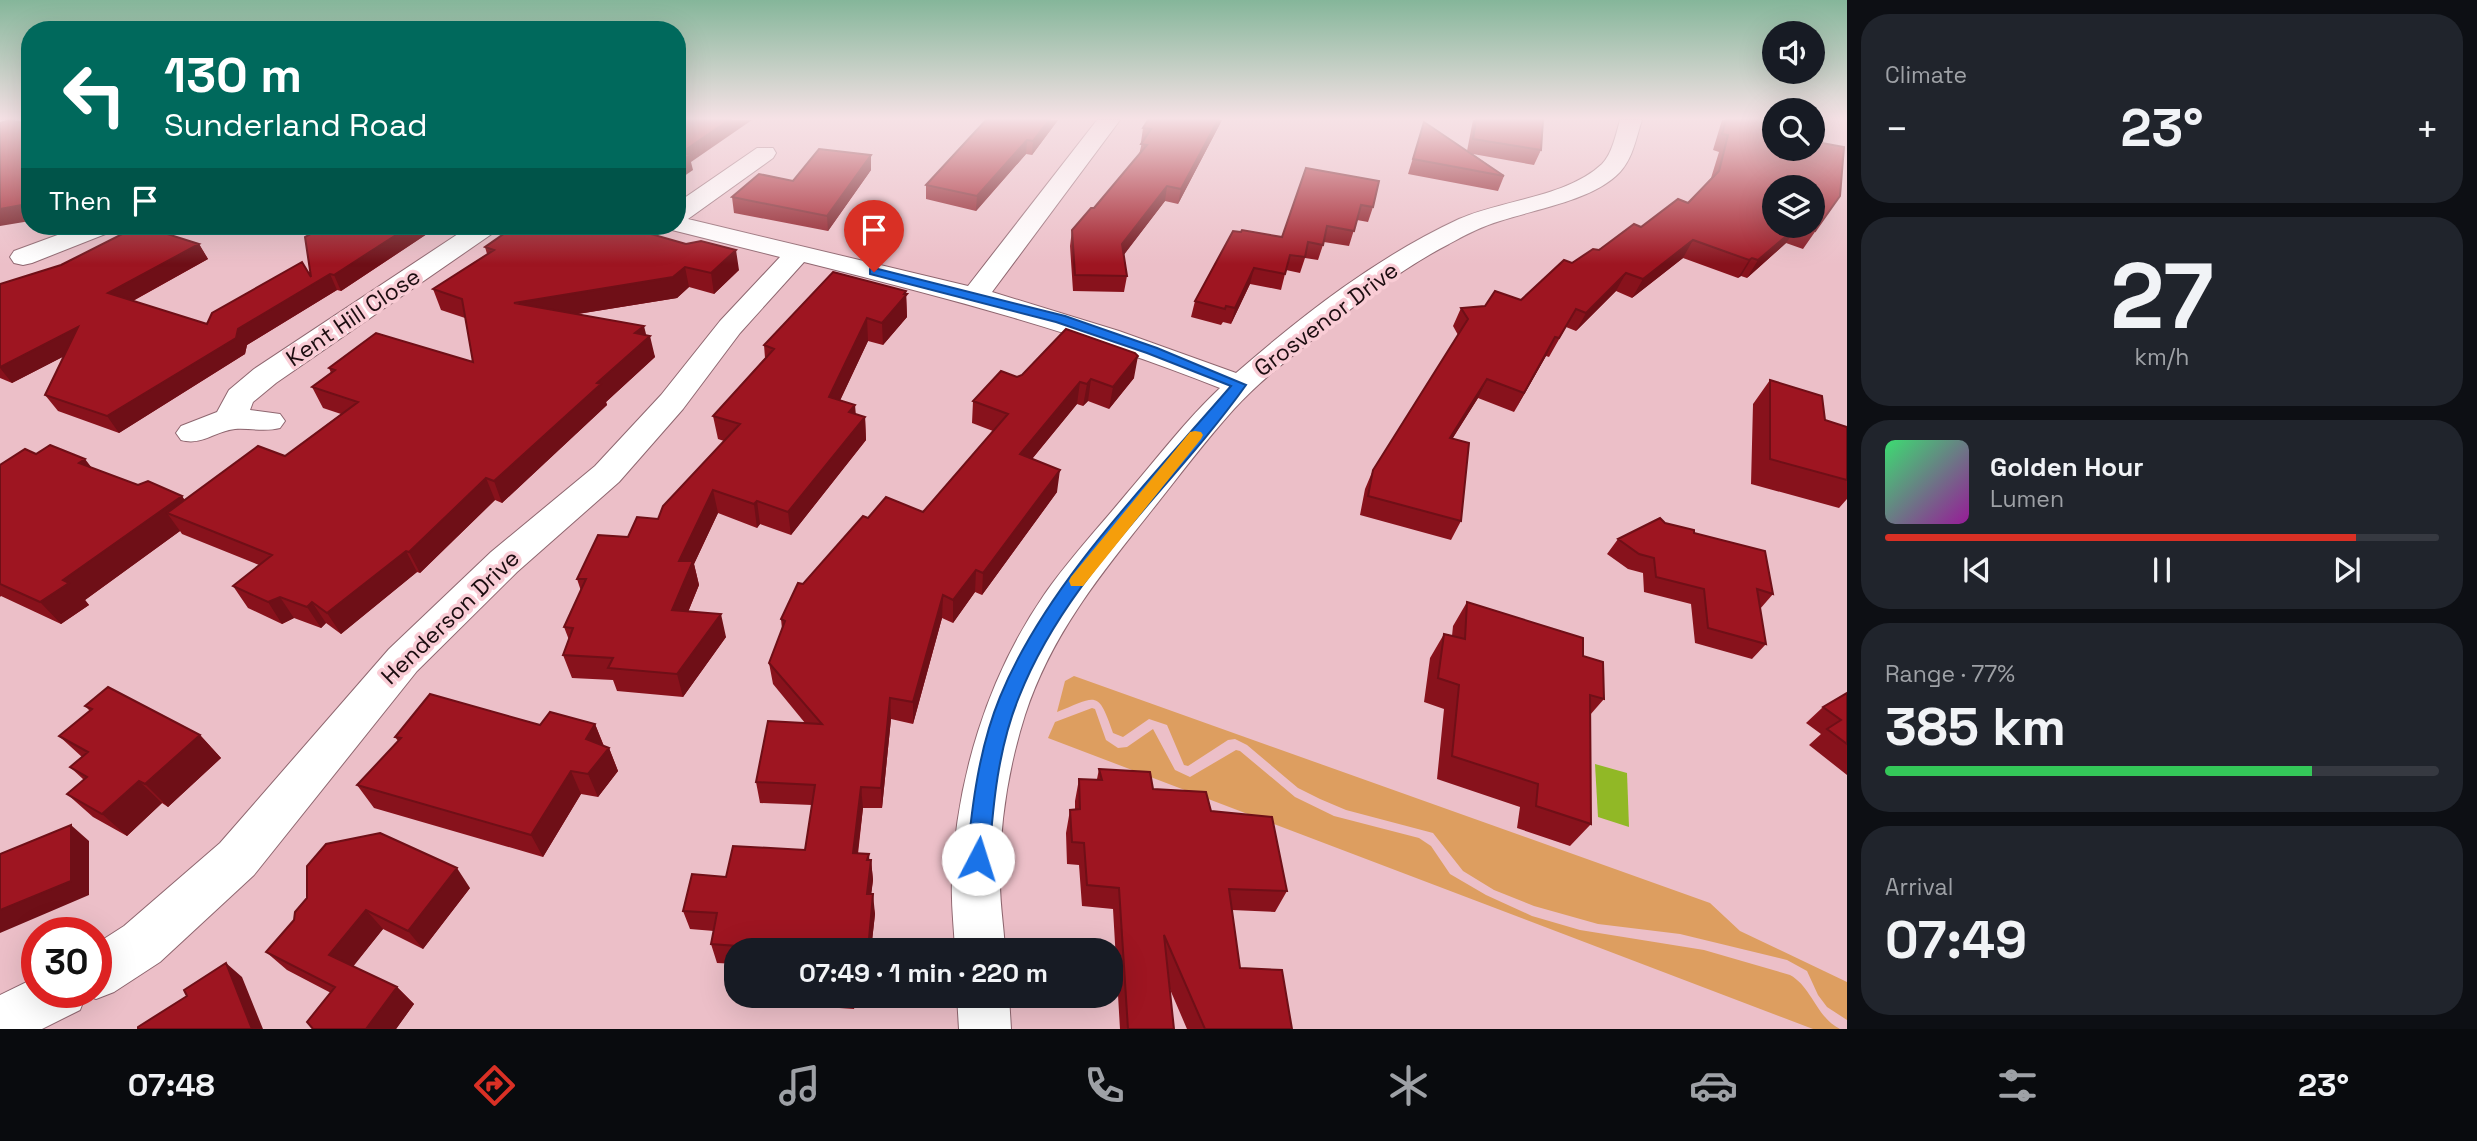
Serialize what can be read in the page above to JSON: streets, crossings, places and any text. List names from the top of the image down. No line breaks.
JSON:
{"streets":{"street":["Kent Hill Close","Grosvenor Drive","Henderson Drive"]},"page":{"tile":["Climate",["27","km/h"],["Range · 77%","385 km"],["Arrival","07:49"]],"turn":["130 m","Sunderland Road"],"heat":["−","23°","+"],"then":"Then","song":["Golden Hour","Lumen"],"limit":"30","trip":"07:49 · 1 min · 220 m","tabs":["07:48","23°"]}}
